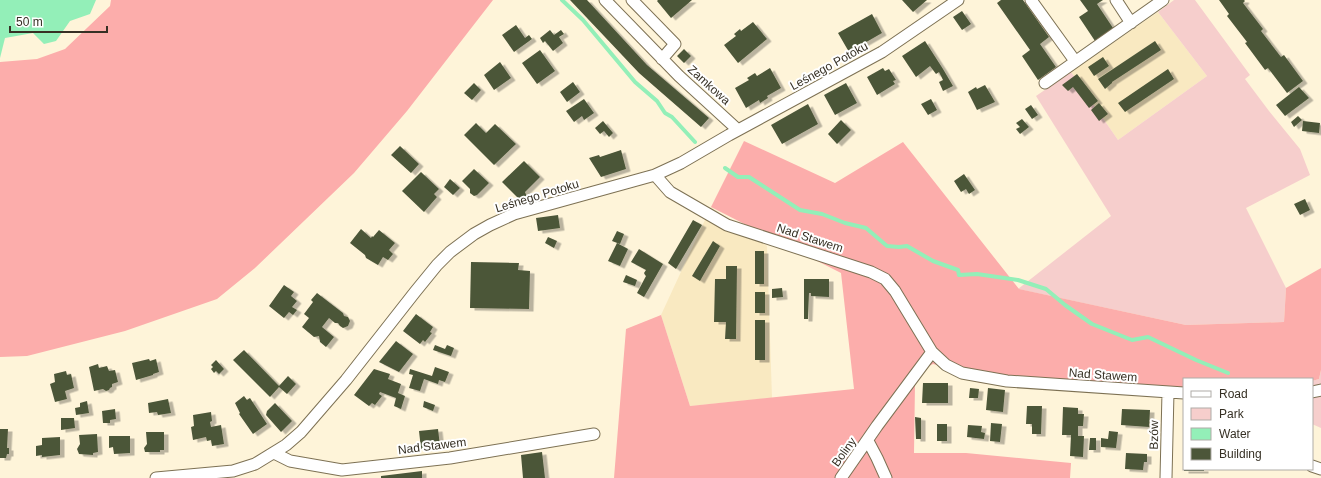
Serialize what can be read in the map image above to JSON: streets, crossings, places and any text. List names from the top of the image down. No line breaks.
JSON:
{"streets":{"street":["Leśnego Potoku","Zamkowa","Nad Stawem","Bzów","Boliny"]},"crossings":[["Leśnego Potoku","Zamkowa"],["Leśnego Potoku","Nad Stawem"],["Nad Stawem","Bzów"]],"legend":["Road","Park","Water","Building"],"scale_bar":"50 m"}
